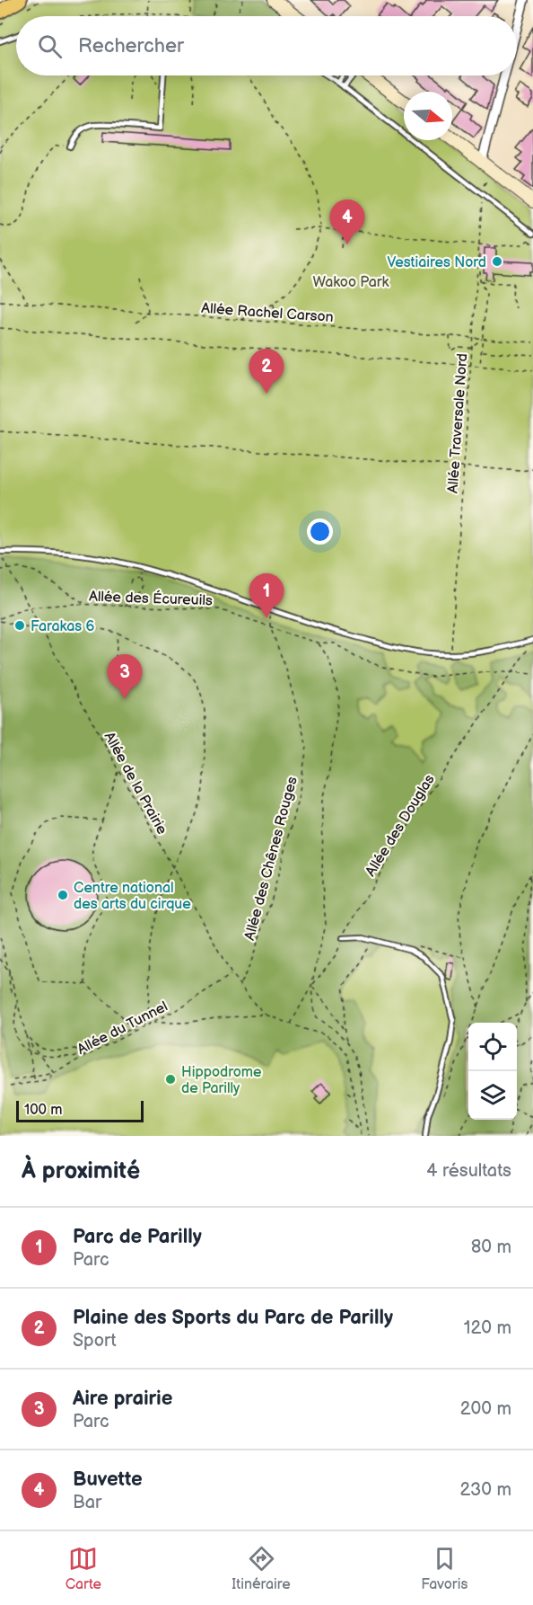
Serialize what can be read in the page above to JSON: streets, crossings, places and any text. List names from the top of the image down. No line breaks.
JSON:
{"streets":{"path":["Allée Rachel Carson","Allée Traversale Nord","Allée des Écureuils","Allée de la Prairie","Allée des Douglas","Allée des Chênes Rouges","Allée du Tunnel"]},"crossings":[["Allée Rachel Carson","Allée Traversale Nord"],["Allée des Écureuils","Allée de la Prairie"],["Allée des Écureuils","Allée des Douglas"],["Allée des Écureuils","Allée des Chênes Rouges"],["Allée de la Prairie","Allée des Chênes Rouges"],["Allée de la Prairie","Allée du Tunnel"]],"parks":["Wakoo Park"],"places":["Vestiaires Nord","Farakas 6","Centre national des arts du cirque","Hippodrome de Parilly"],"scale_bar":"100 m","north":"right","page":{"search":"Rechercher","pins":["4","2","1","3"],"scale":"100 m","heading":["À proximité","4 résultats"],"list":[{"mark":"1","name":"Parc de Parilly","note":"Parc","value":"80 m"},{"mark":"2","name":"Plaine des Sports du Parc de Parilly","note":"Sport","value":"120 m"},{"mark":"3","name":"Aire prairie","note":"Parc","value":"200 m"},{"mark":"4","name":"Buvette","note":"Bar","value":"230 m"}],"nav":["Carte","Itinéraire","Favoris"]}}
